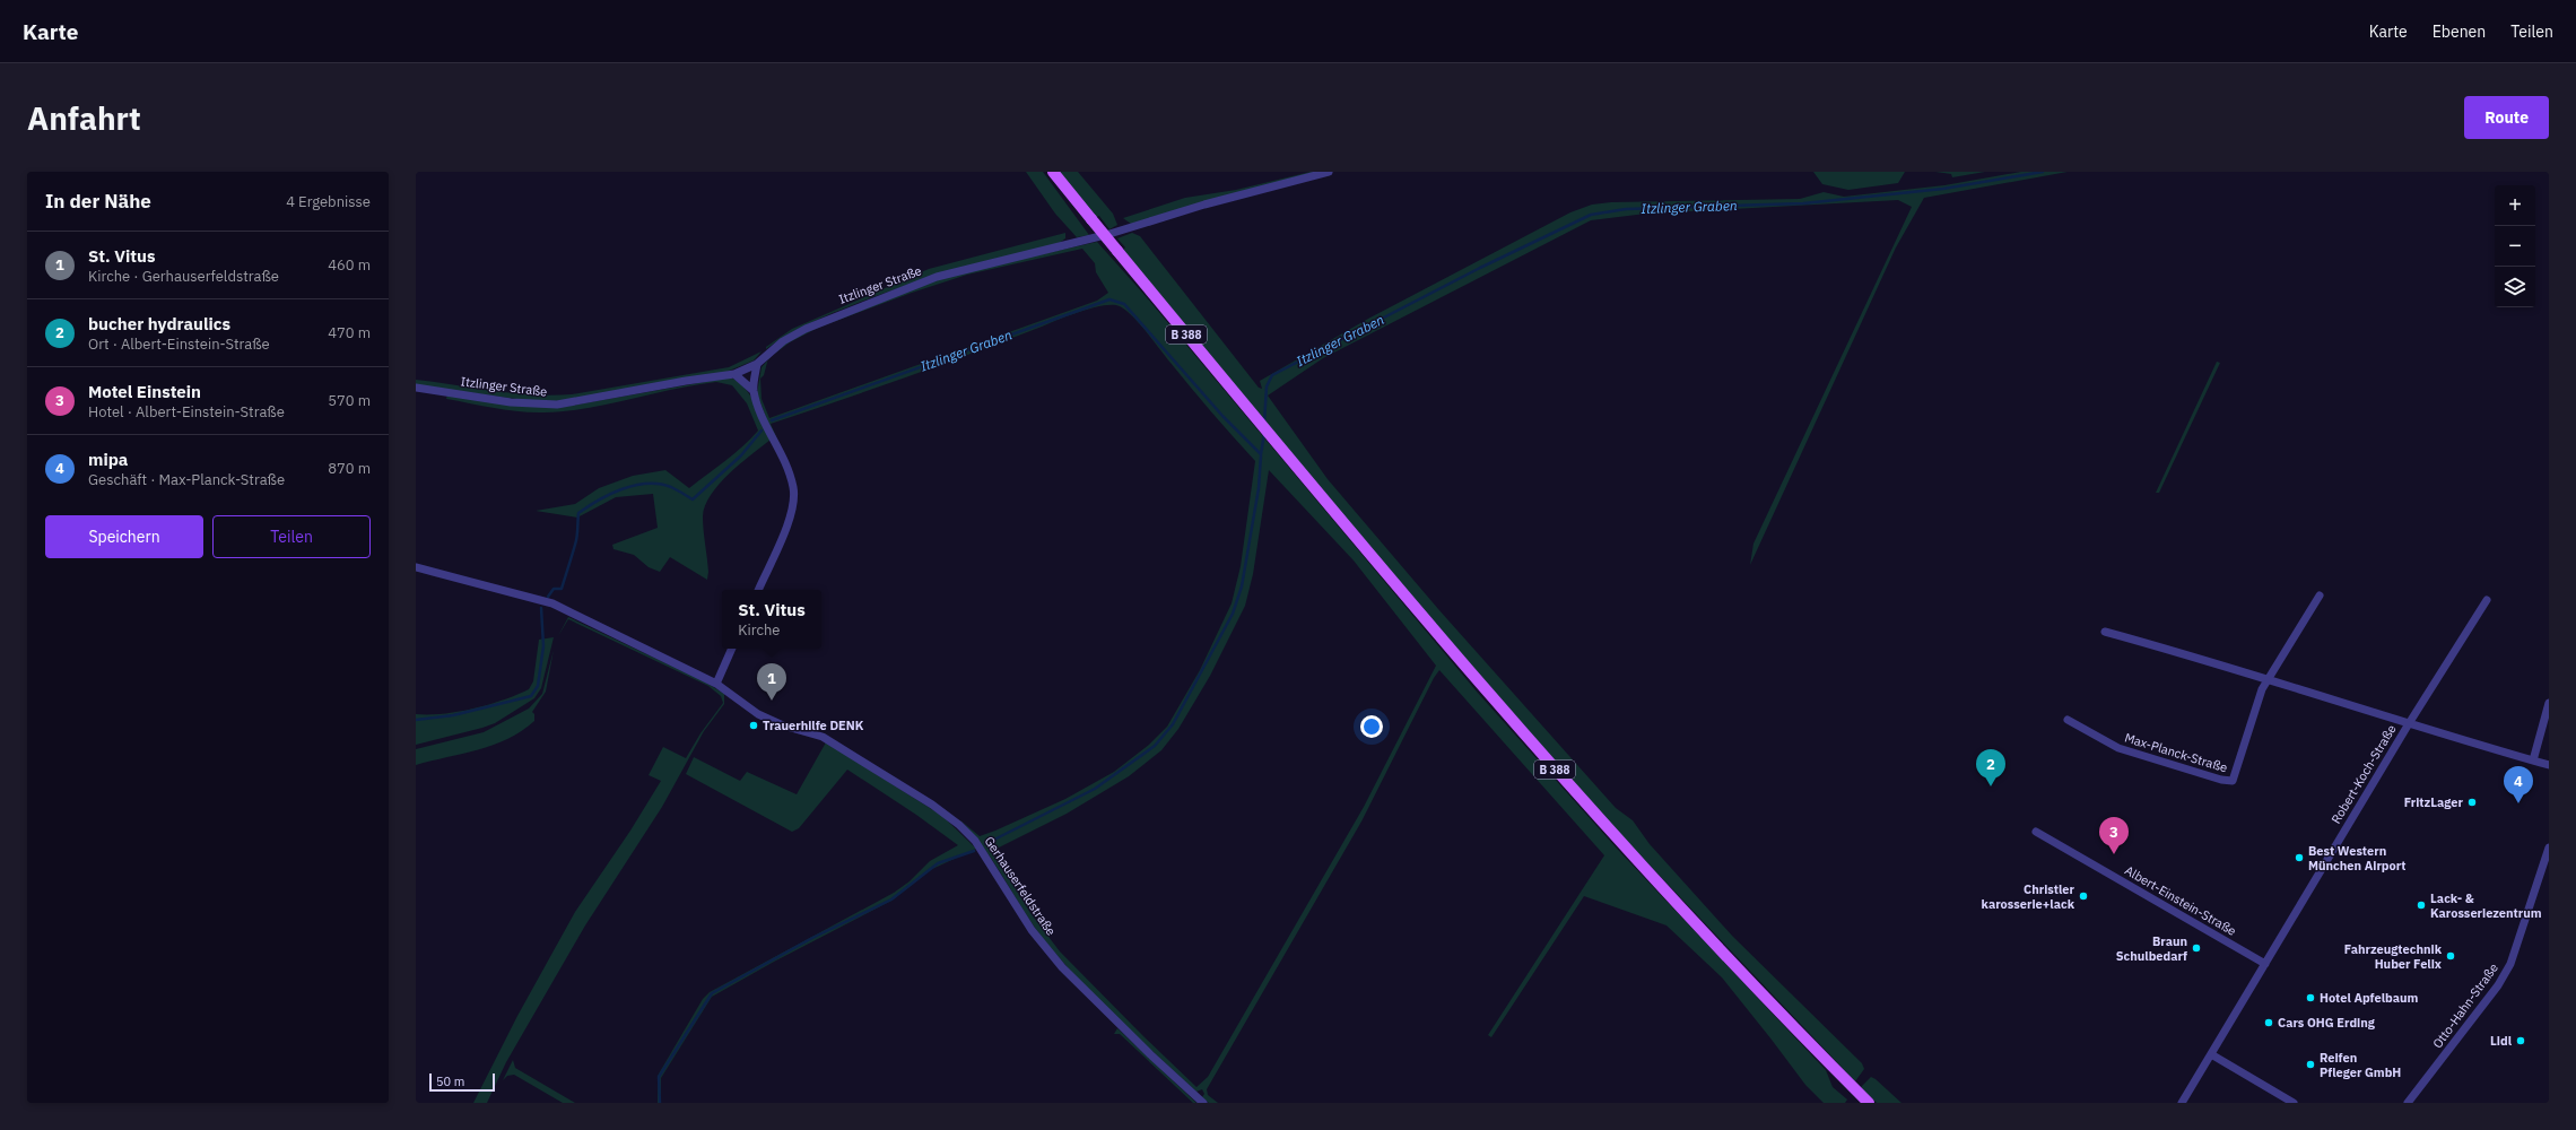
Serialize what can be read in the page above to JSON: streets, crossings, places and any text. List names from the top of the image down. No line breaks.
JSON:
{"streets":{"main road":["B 388"],"street":["Itzlinger Straße","Max-Planck-Straße","Robert-Koch-Straße","Gerhauserfeldstraße","Albert-Einstein-Straße","Otto-Hahn-Straße"]},"crossings":[["Robert-Koch-Straße","Albert-Einstein-Straße"]],"water":["Itzlinger Graben"],"places":["Trauerhilfe DENK","FritzLager","Best Western München Airport","Christler karosserie+lack","Lack- & Karosseriezentrum","Braun Schulbedarf","Fahrzeugtechnik Huber Felix","Hotel Apfelbaum","Cars OHG Erding","Lidl","Reifen Pfleger GmbH"],"scale_bar":"50 m","page":{"header":"Karte","nav":["Karte","Ebenen","Teilen"],"buttons":["Route",["Speichern","Teilen"]],"title":"Anfahrt","heading":["In der Nähe","4 Ergebnisse"],"map_buttons":["+","−"],"list":[{"mark":"1","name":"St. Vitus","note":"Kirche · Gerhauserfeldstraße","value":"460 m"},{"mark":"2","name":"bucher hydraulics","note":"Ort · Albert-Einstein-Straße","value":"470 m"},{"mark":"3","name":"Motel Einstein","note":"Hotel · Albert-Einstein-Straße","value":"570 m"},{"mark":"4","name":"mipa","note":"Geschäft · Max-Planck-Straße","value":"870 m"}],"popup":["St. Vitus","Kirche"],"pins":["1","2","4","3"],"scale":"50 m"}}
